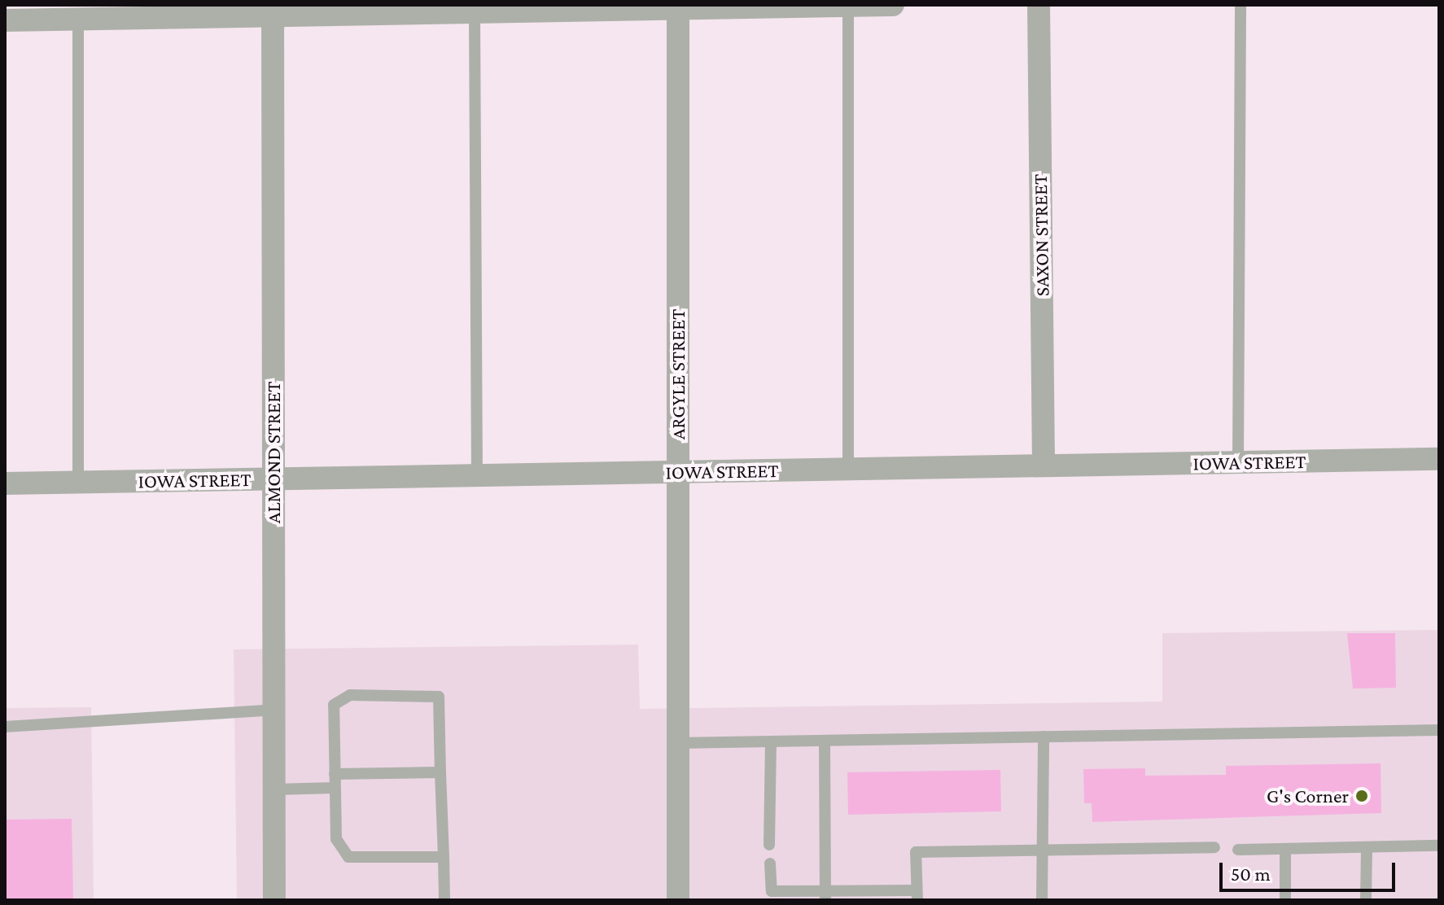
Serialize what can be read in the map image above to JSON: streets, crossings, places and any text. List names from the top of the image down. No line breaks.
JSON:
{"streets":{"street":["SAXON STREET","ARGYLE STREET","ALMOND STREET","IOWA STREET"]},"crossings":[["SAXON STREET","IOWA STREET"],["ARGYLE STREET","IOWA STREET"],["ALMOND STREET","IOWA STREET"]],"places":["G's Corner"],"scale_bar":"50 m"}
